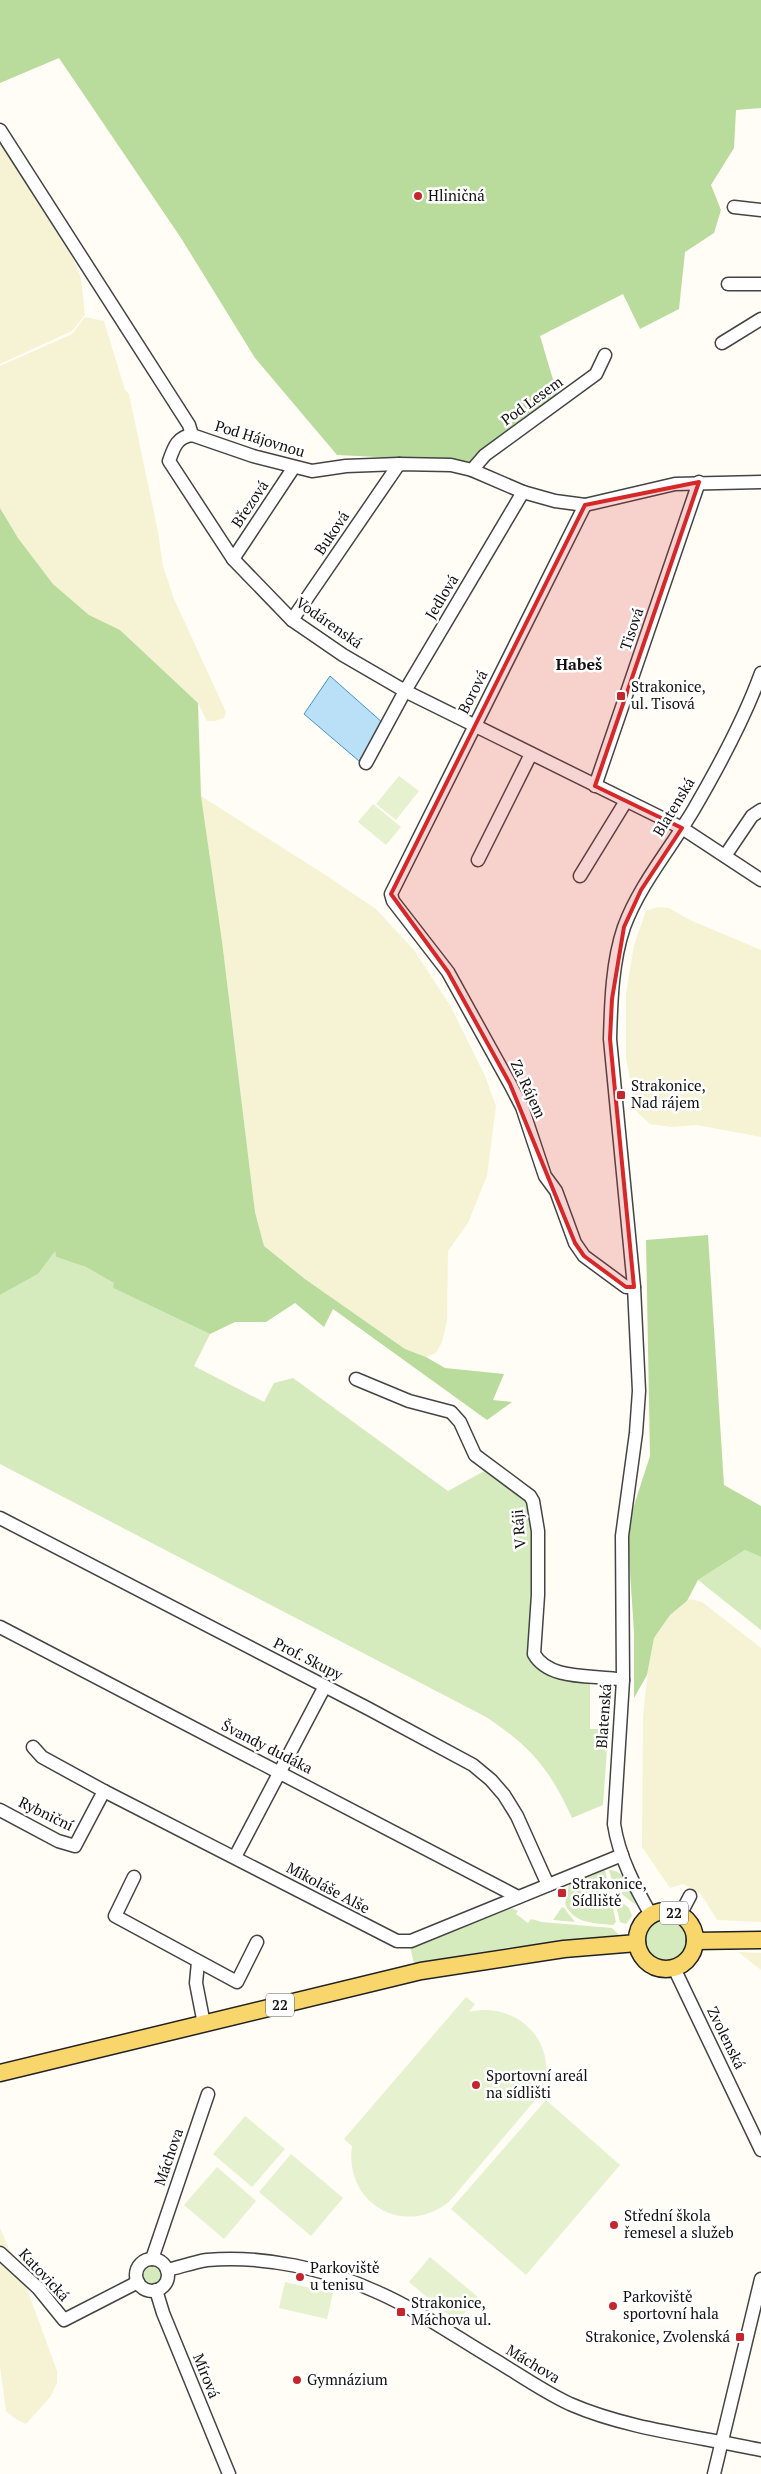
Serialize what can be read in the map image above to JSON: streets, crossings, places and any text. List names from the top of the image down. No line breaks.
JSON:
{"streets":{"main road":["22"],"street":["Pod Lesem","Pod Hájovnou","Březová","Buková","Jedlová","Vodárenská","Tisová","Borová","Blatenská","Za Rájem","V Ráji","Prof. Skupy","Švandy dudáka","Rybniční","Mikoláše Alše","Zvolenská","Máchova","Katovická","Mírová"]},"crossings":[["Pod Lesem","Pod Hájovnou"],["Pod Hájovnou","Březová"],["Pod Hájovnou","Buková"],["Pod Hájovnou","Jedlová"],["Pod Hájovnou","Vodárenská"],["Pod Hájovnou","Tisová"],["Pod Hájovnou","Borová"],["Březová","Vodárenská"],["Buková","Vodárenská"],["Jedlová","Vodárenská"],["Vodárenská","Tisová"],["Vodárenská","Borová"],["Vodárenská","Blatenská"],["Borová","Za Rájem"],["Blatenská","Za Rájem"],["Blatenská","V Ráji"],["Blatenská","Mikoláše Alše"],["Blatenská","22"],["Blatenská","Zvolenská"],["Prof. Skupy","Mikoláše Alše"],["Švandy dudáka","Mikoláše Alše"],["Rybniční","Mikoláše Alše"],["22","Zvolenská"],["Máchova","Katovická"],["Máchova","Mírová"],["Katovická","Mírová"]],"districts":["Habeš"],"places":{"other":["Hliničná","Sportovní areál na sídlišti","Střední škola řemesel a služeb","Parkoviště u tenisu","Parkoviště sportovní hala","Gymnázium"],"transit":["Strakonice, ul. Tisová","Strakonice, Nad rájem","Strakonice, Sídliště","Strakonice, Máchova ul.","Strakonice, Zvolenská"]}}
